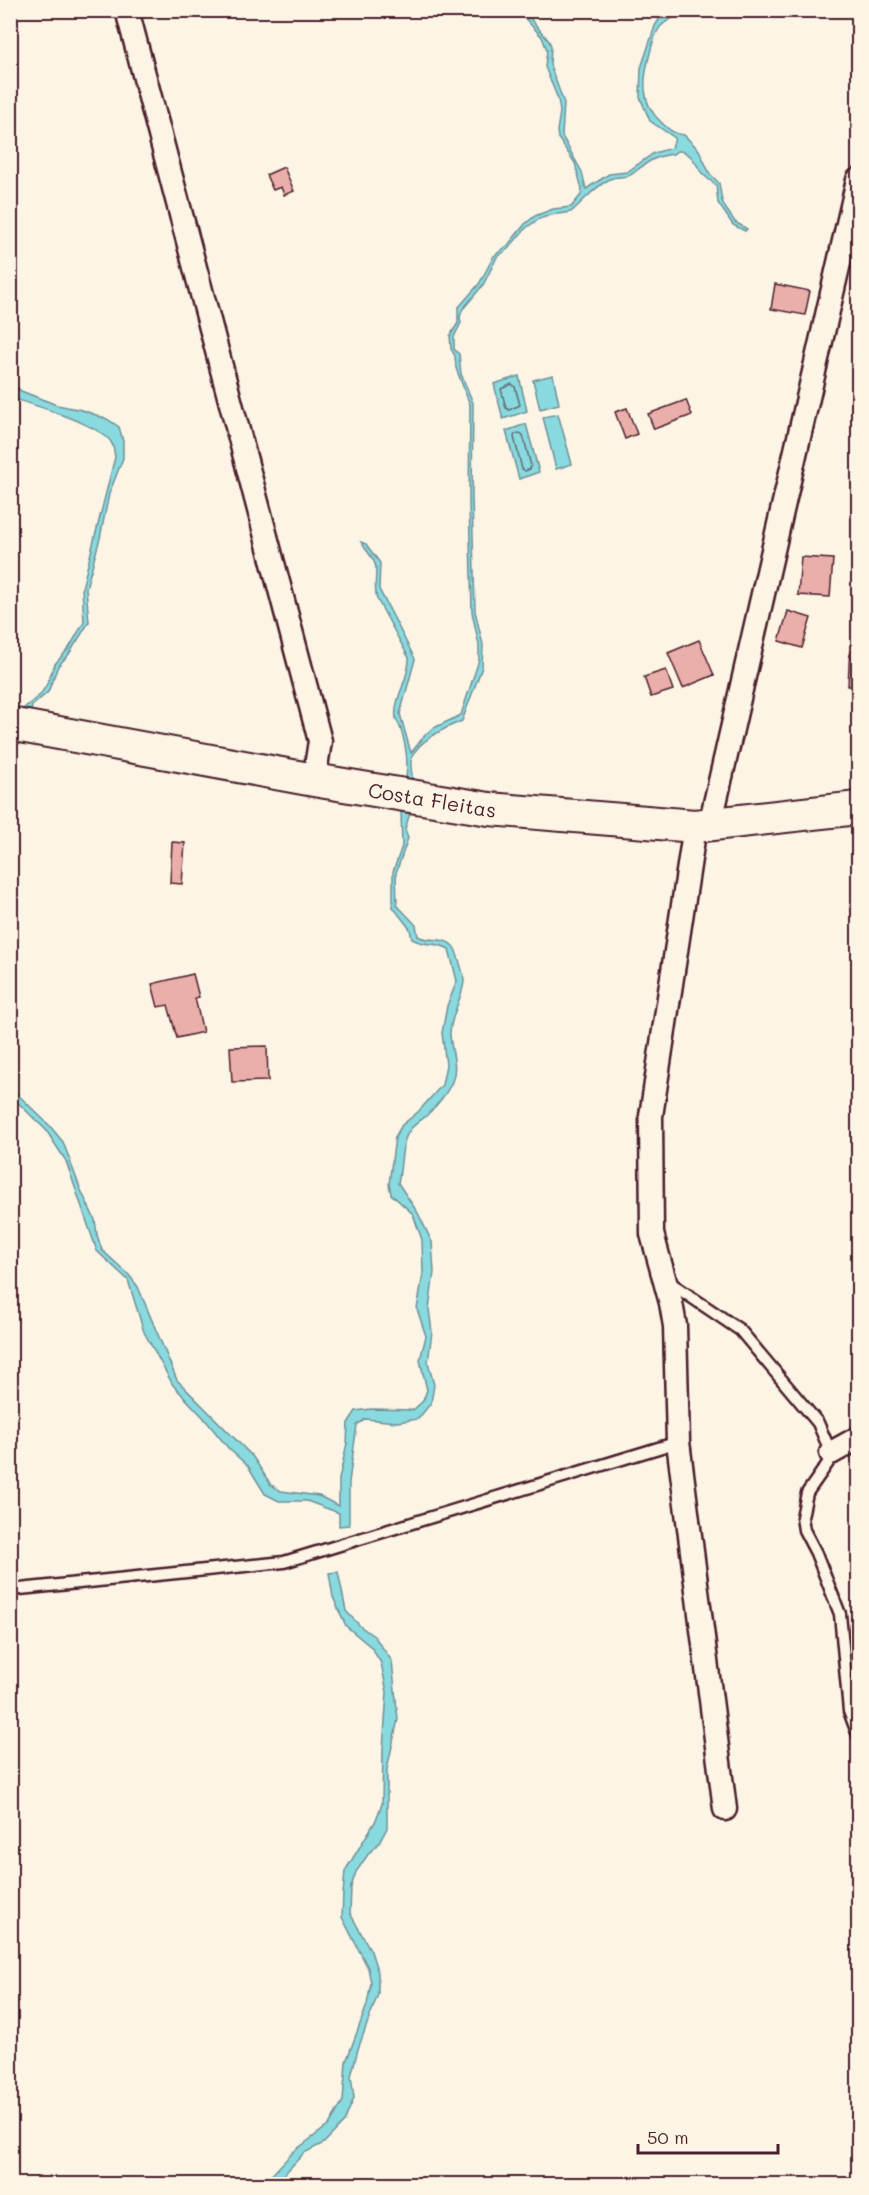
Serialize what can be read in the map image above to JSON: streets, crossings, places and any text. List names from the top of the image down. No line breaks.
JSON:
{"streets":{"main road":["Costa Fleitas"]},"scale_bar":"50 m"}
